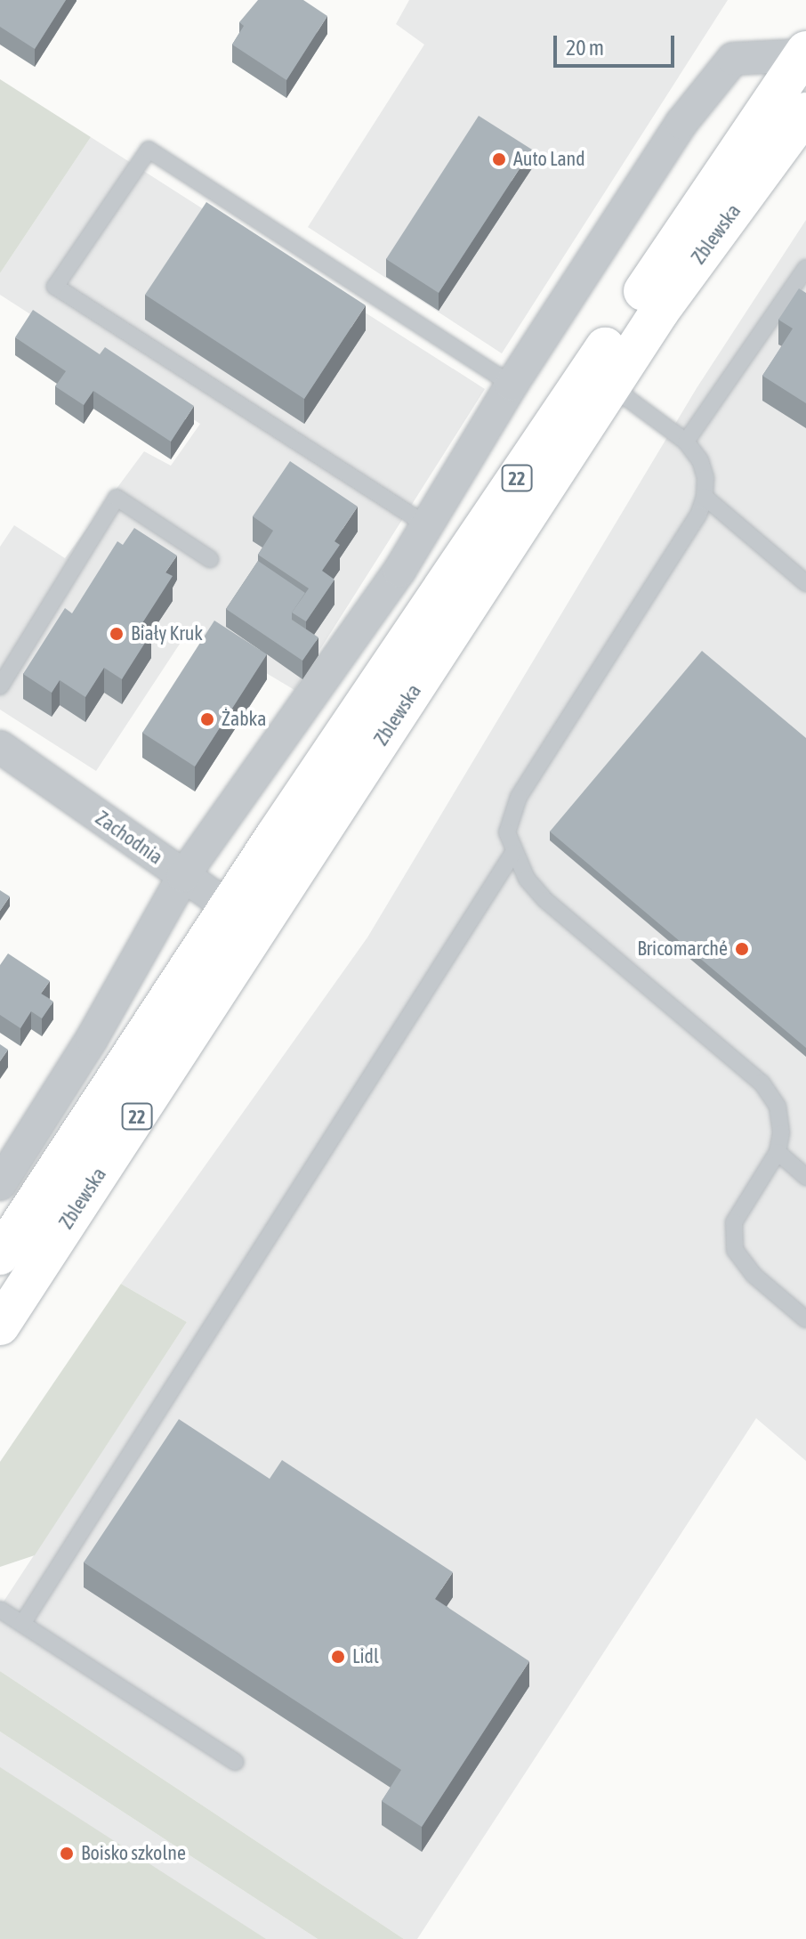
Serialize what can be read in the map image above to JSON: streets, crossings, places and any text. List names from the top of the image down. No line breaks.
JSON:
{"streets":{"main road":["Zblewska","22"],"street":["Zachodnia"]},"crossings":[["Zblewska","Zachodnia"]],"places":["Auto Land","Biały Kruk","Żabka","Bricomarché","Lidl","Boisko szkolne"],"scale_bar":"20 m"}
